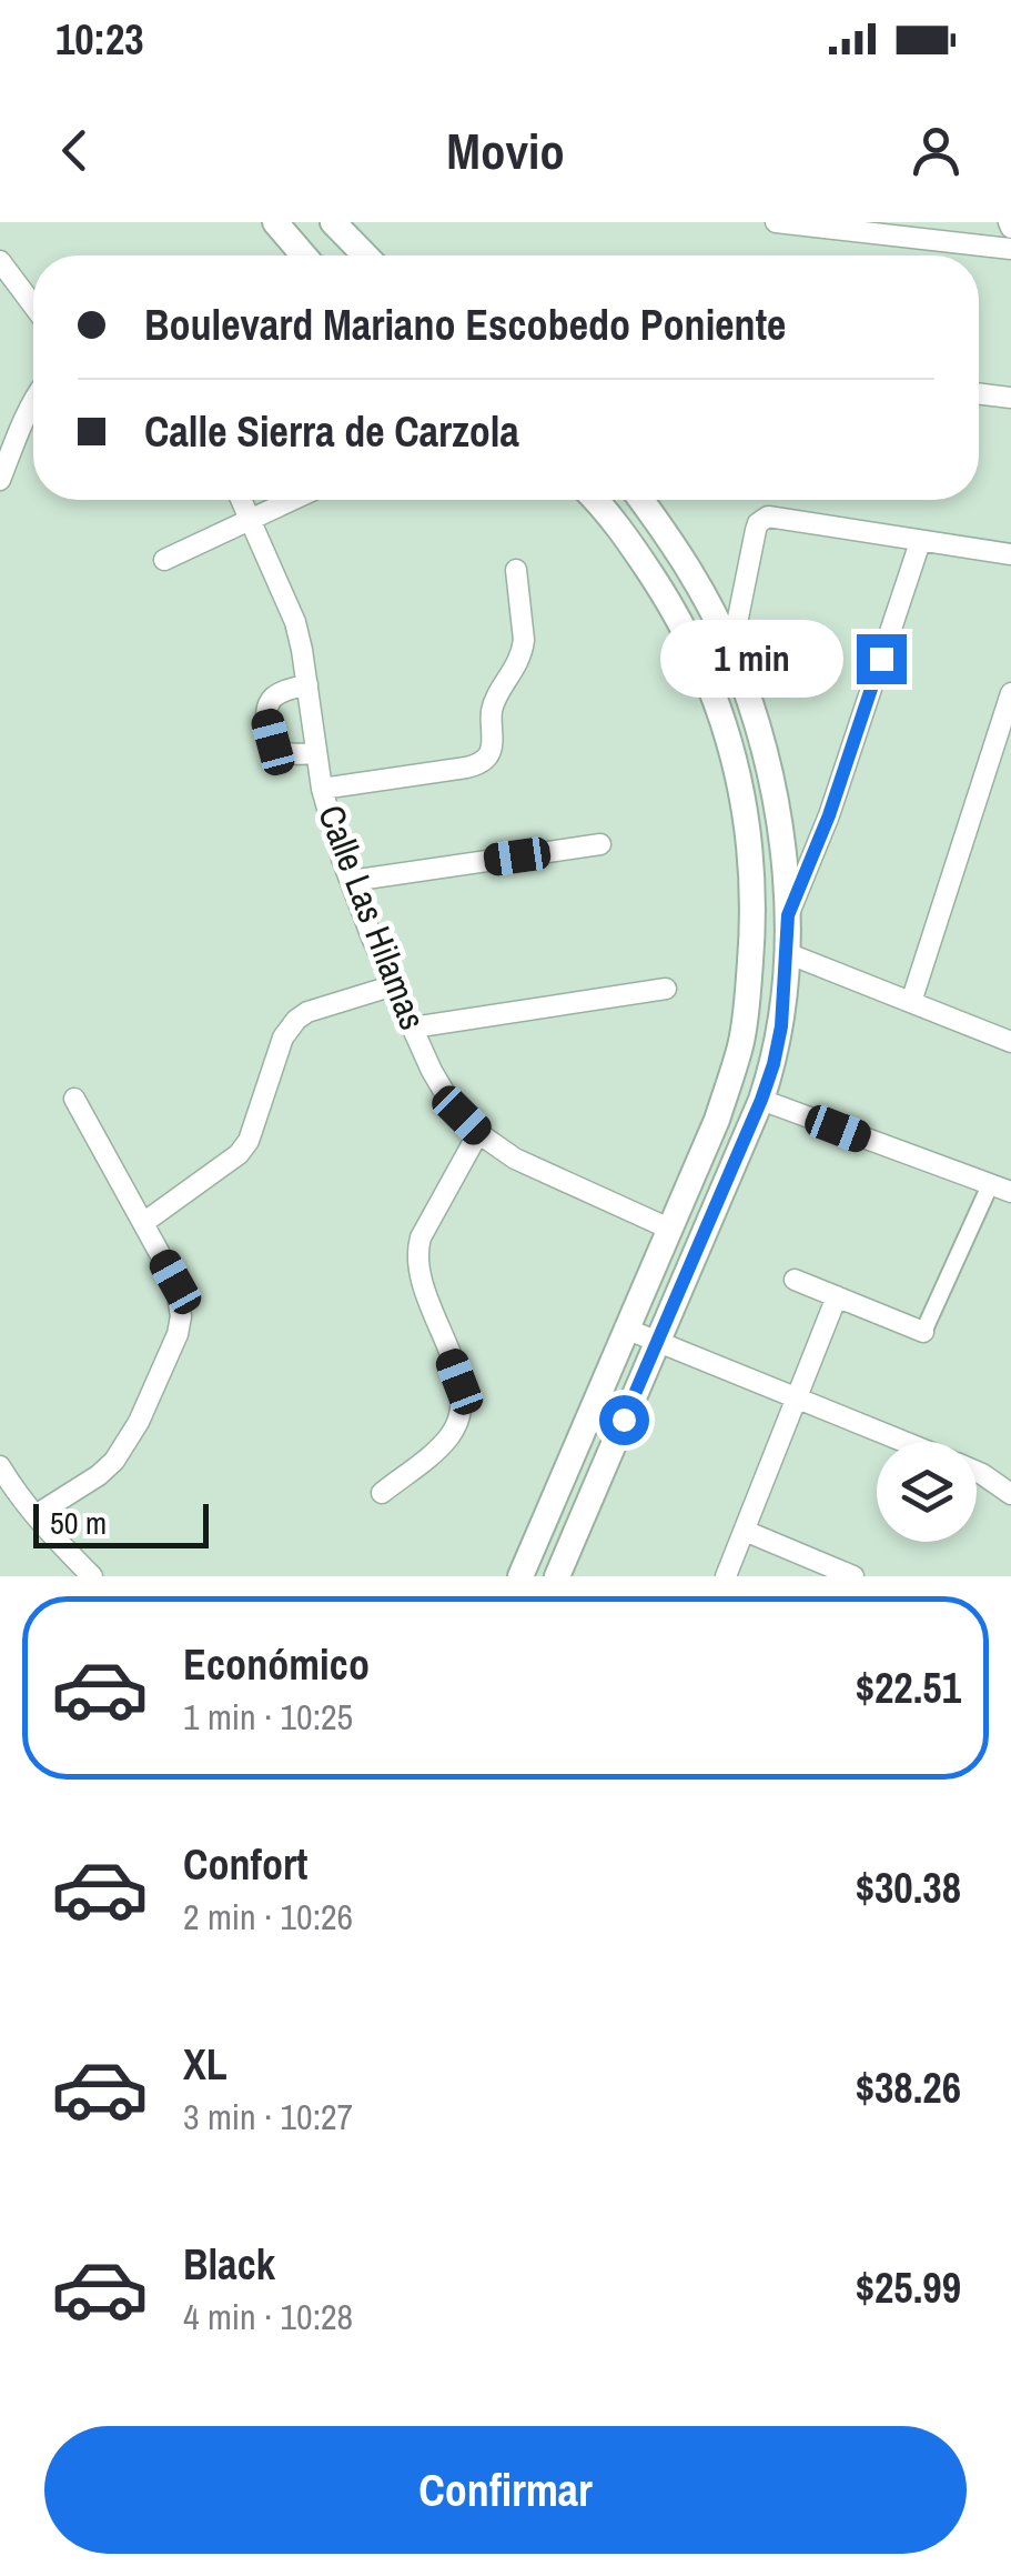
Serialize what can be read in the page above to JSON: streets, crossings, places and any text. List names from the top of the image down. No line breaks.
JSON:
{"streets":{"street":["Calle Las Hilamas"]},"scale_bar":"50 m","page":{"status":"10:23","header":"Movio","banner":["Boulevard Mariano Escobedo Poniente","Calle Sierra de Carzola"],"bubble":"1 min","scale":"50 m","list":[{"name":"Económico","note":"1 min · 10:25","value":"$22.51"},{"name":"Confort","note":"2 min · 10:26","value":"$30.38"},{"name":"XL","note":"3 min · 10:27","value":"$38.26"},{"name":"Black","note":"4 min · 10:28","value":"$25.99"}],"buttons":"Confirmar"}}
